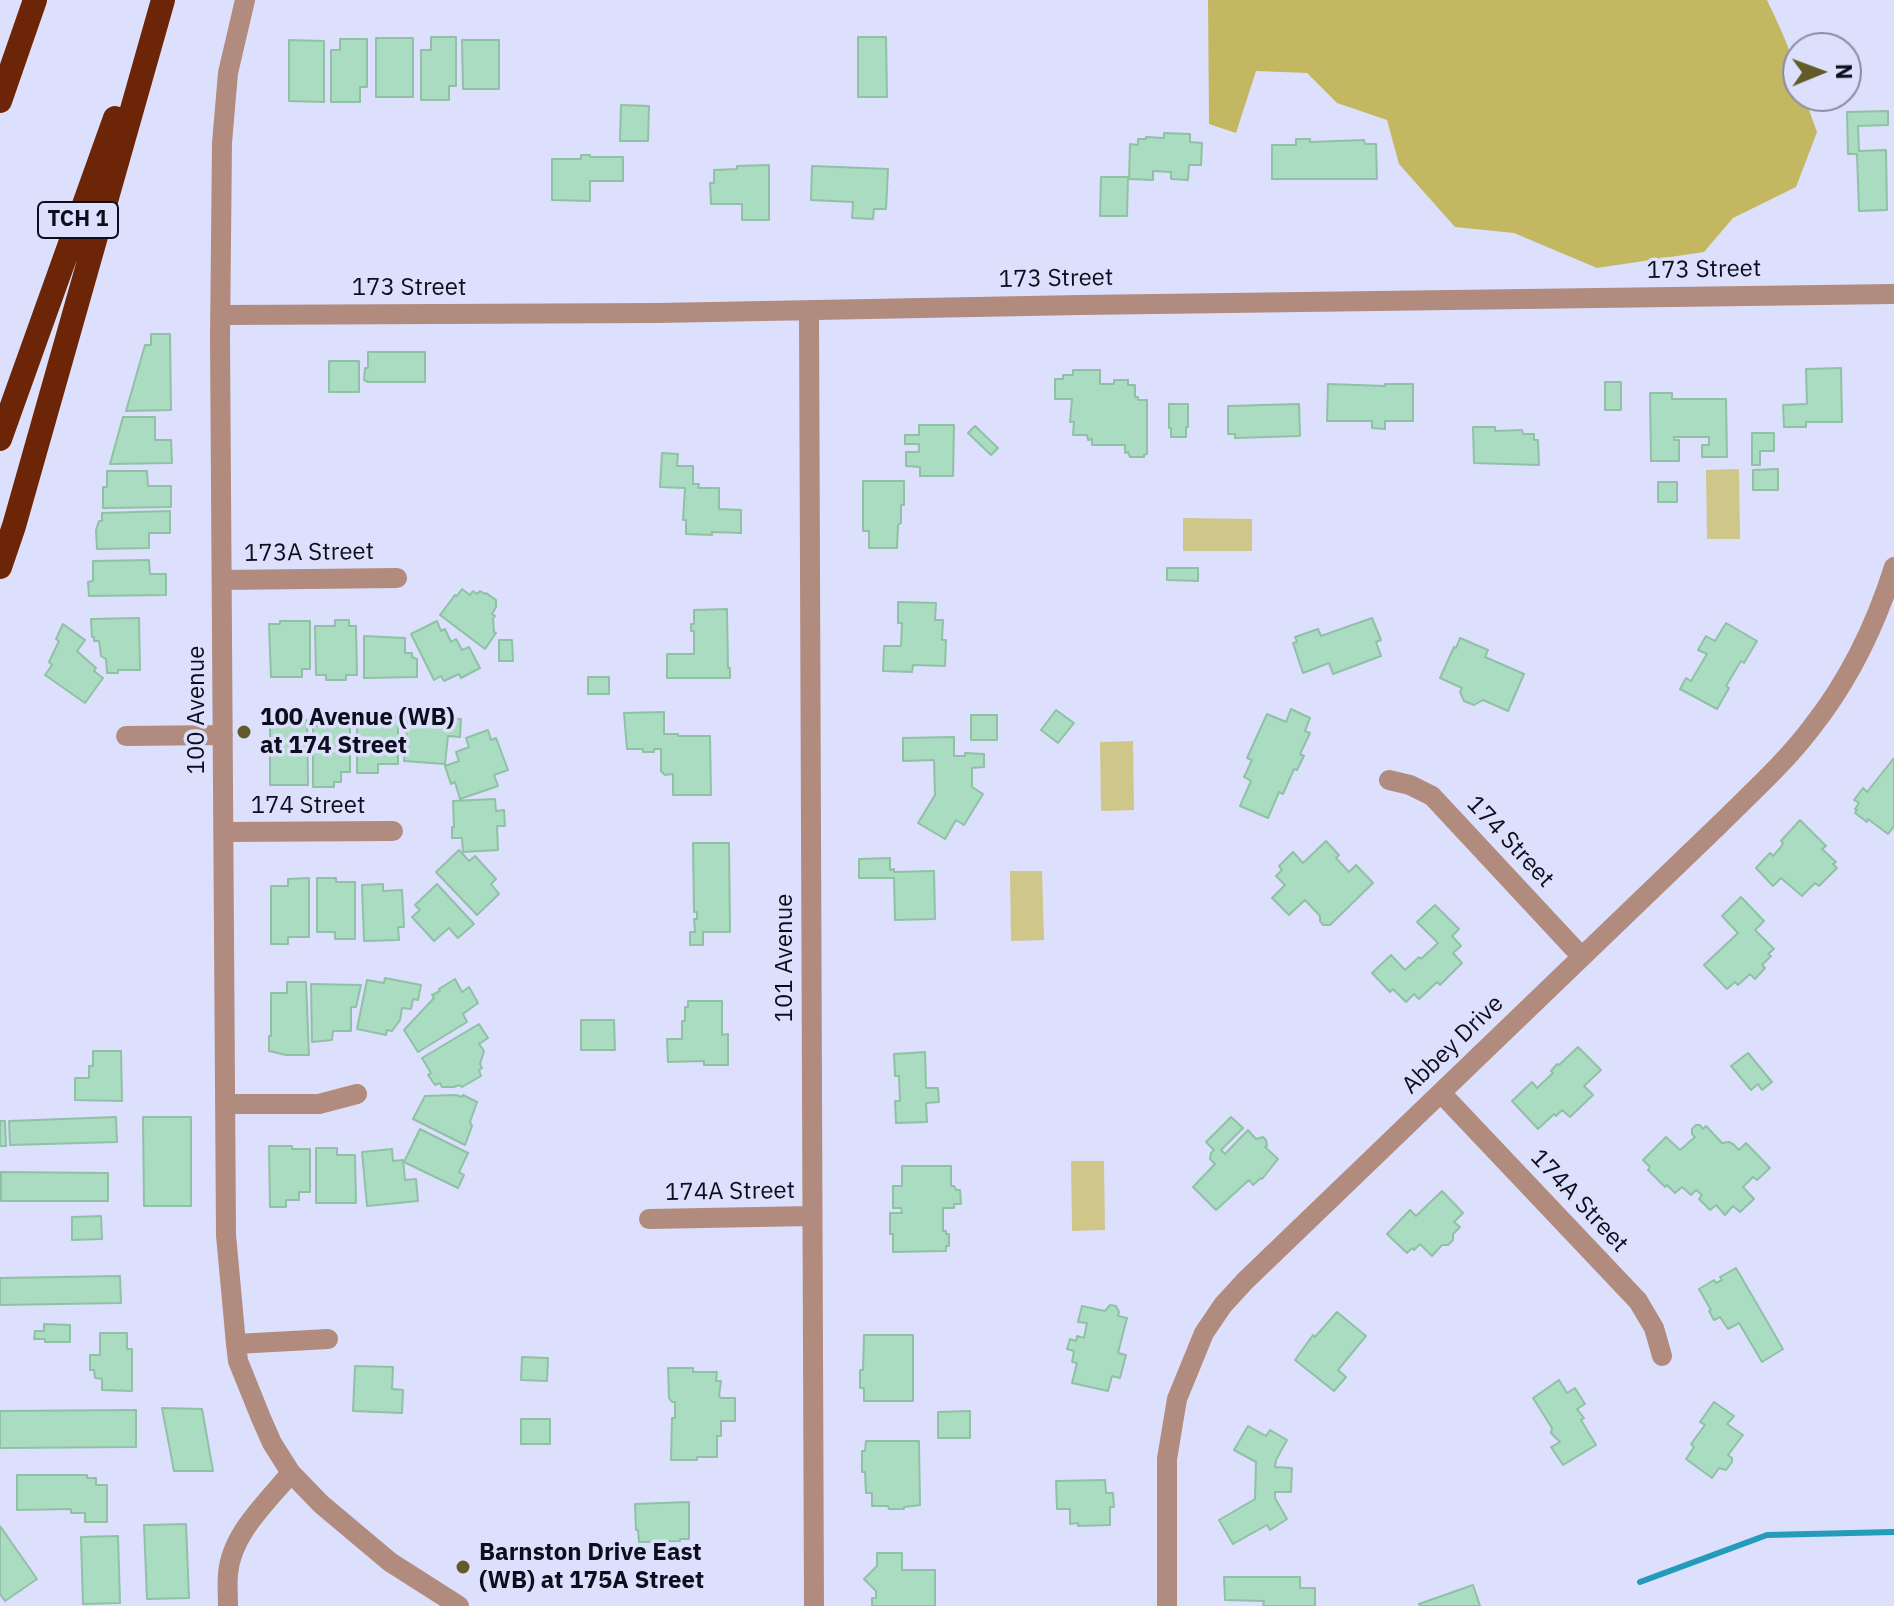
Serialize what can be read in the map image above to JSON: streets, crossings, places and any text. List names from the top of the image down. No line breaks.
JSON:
{"streets":{"highway":["TCH 1"],"street":["173 Street","173A Street","100 Avenue","174 Street","101 Avenue","Abbey Drive","174A Street"]},"crossings":[["173 Street","100 Avenue"],["173 Street","101 Avenue"],["173A Street","100 Avenue"],["100 Avenue","174 Street"],["174 Street","Abbey Drive"],["101 Avenue","174A Street"],["Abbey Drive","174A Street"]],"places":["100 Avenue (WB) at 174 Street","Barnston Drive East (WB) at 175A Street"],"north":"right"}
